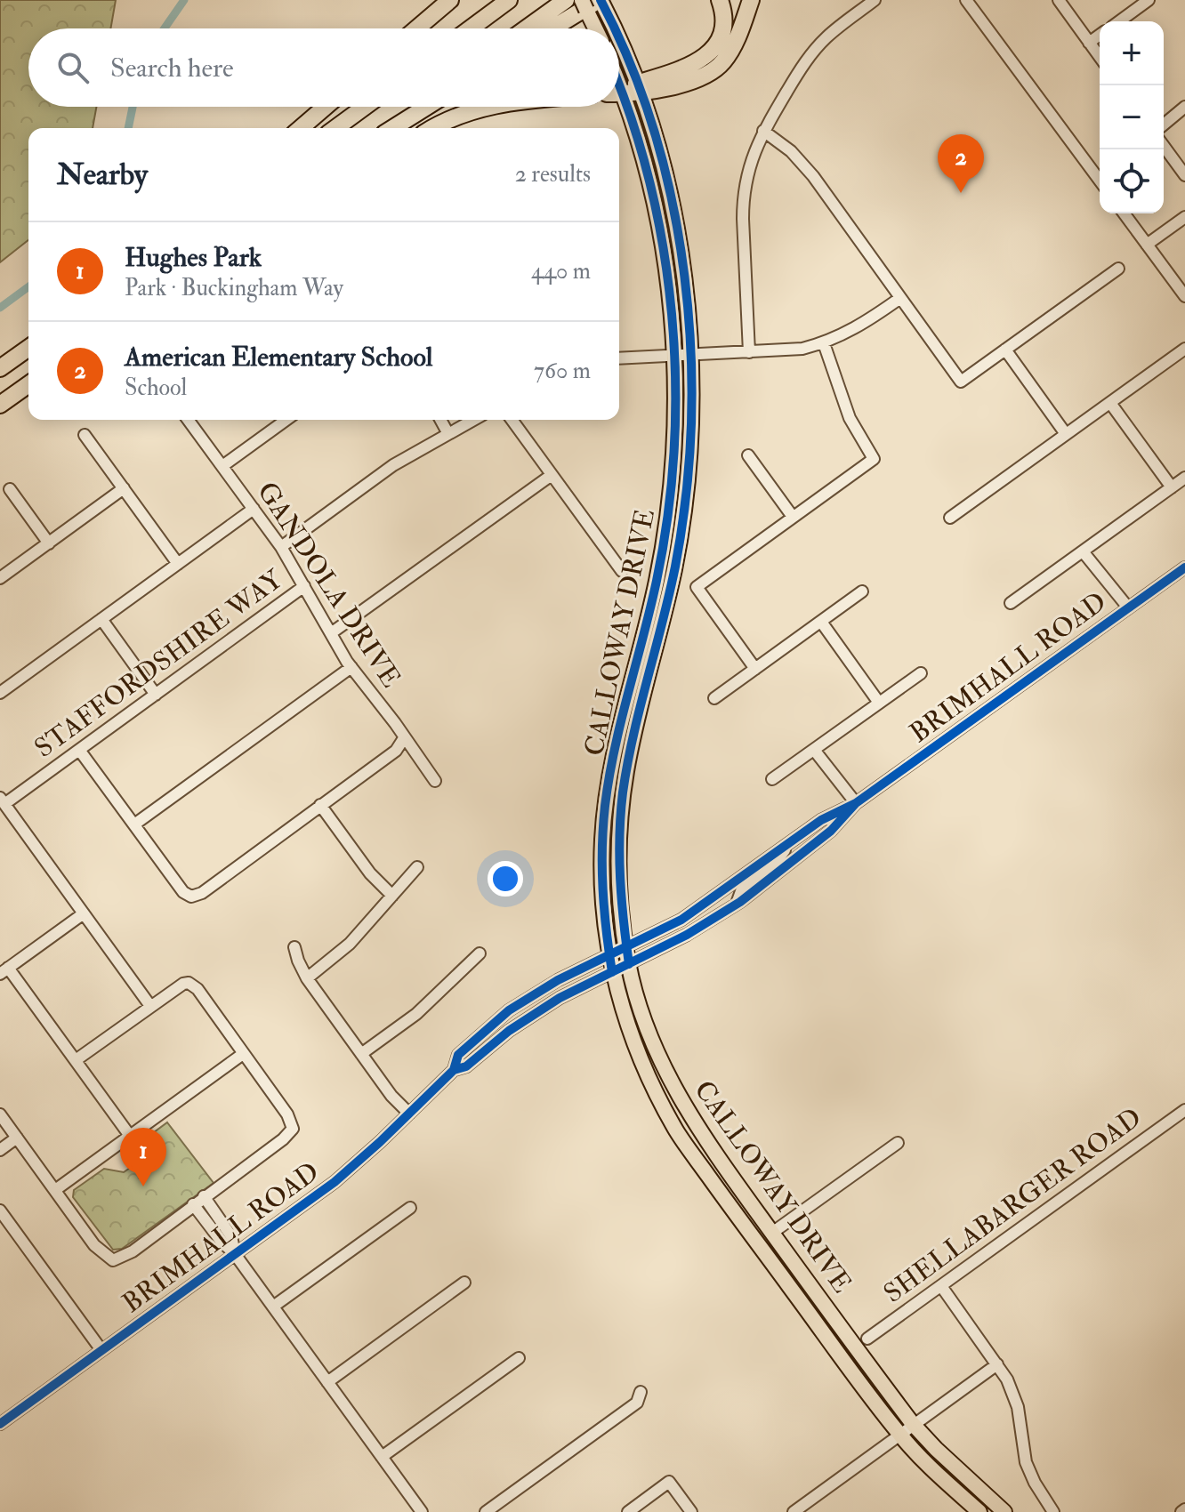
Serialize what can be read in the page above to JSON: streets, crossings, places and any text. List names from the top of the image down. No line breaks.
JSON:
{"streets":{"main road":["CALLOWAY DRIVE"],"street":["GANDOLA DRIVE","STAFFORDSHIRE WAY","BRIMHALL ROAD","SHELLABARGER ROAD"]},"crossings":[["GANDOLA DRIVE","STAFFORDSHIRE WAY"],["CALLOWAY DRIVE","BRIMHALL ROAD"]],"page":{"map_buttons":["+","−"],"search":"Search here","heading":["Nearby","2 results"],"pins":["2","1"],"list":[{"mark":"1","name":"Hughes Park","note":"Park · Buckingham Way","value":"440 m"},{"mark":"2","name":"American Elementary School","note":"School","value":"760 m"}]}}
